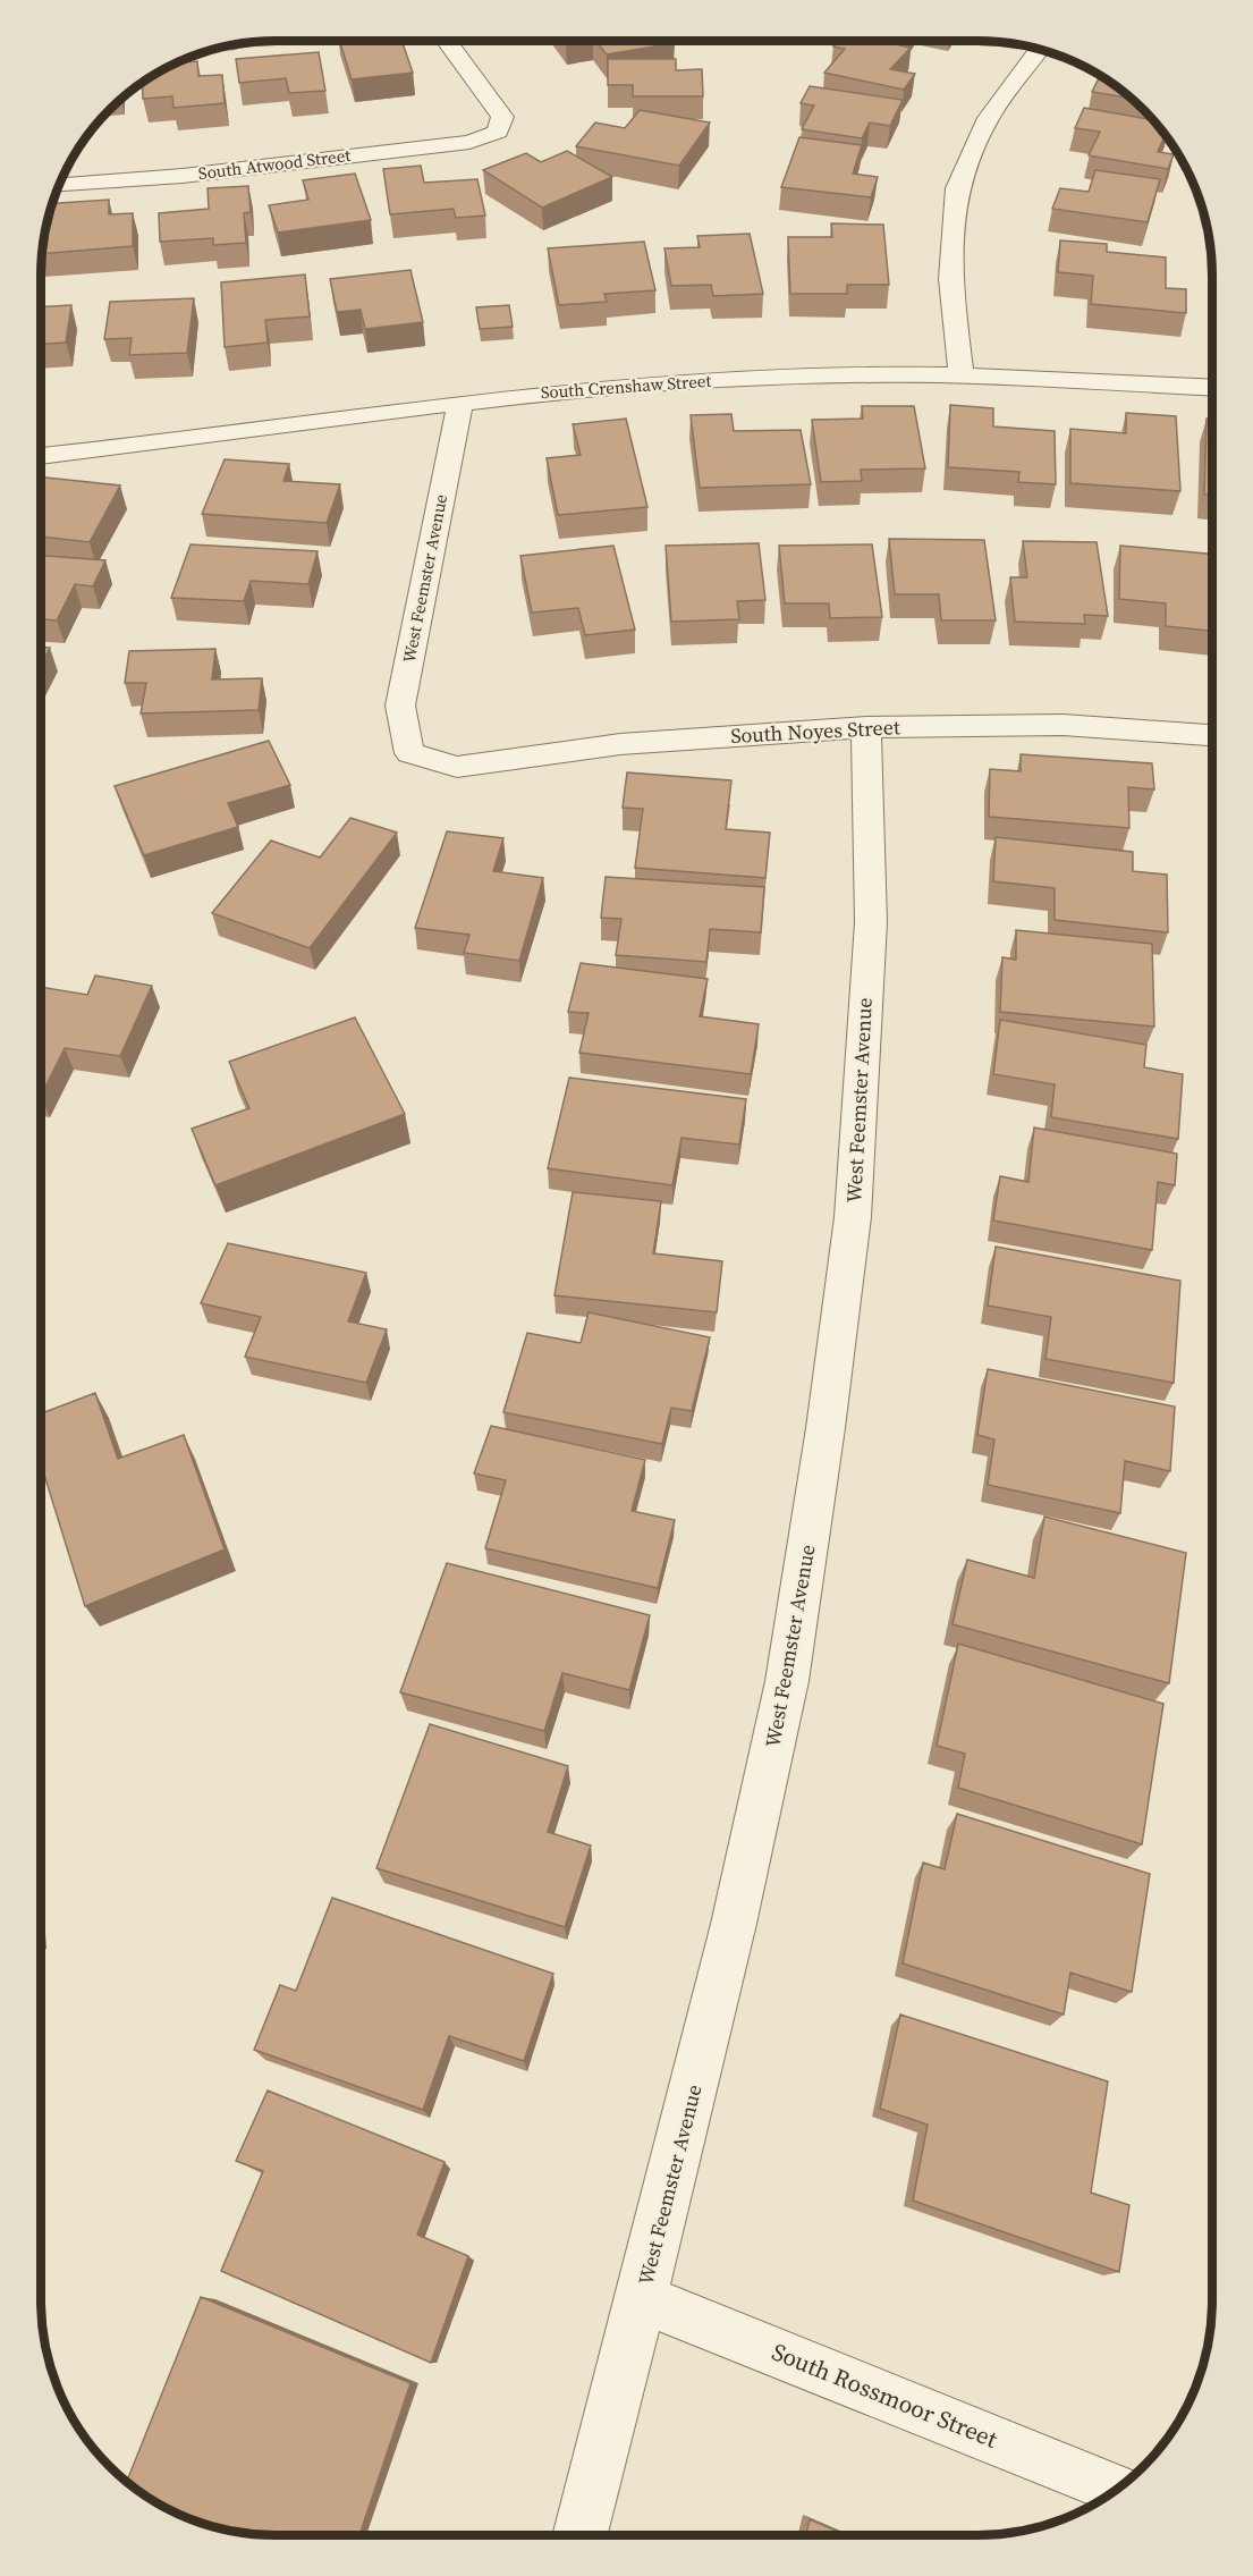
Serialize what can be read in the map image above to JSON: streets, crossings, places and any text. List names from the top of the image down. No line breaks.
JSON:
{"streets":{"street":["South Atwood Street","South Crenshaw Street","West Feemster Avenue","South Noyes Street","South Rossmoor Street"]},"crossings":[["South Crenshaw Street","West Feemster Avenue"],["West Feemster Avenue","South Noyes Street"],["West Feemster Avenue","South Rossmoor Street"]]}
